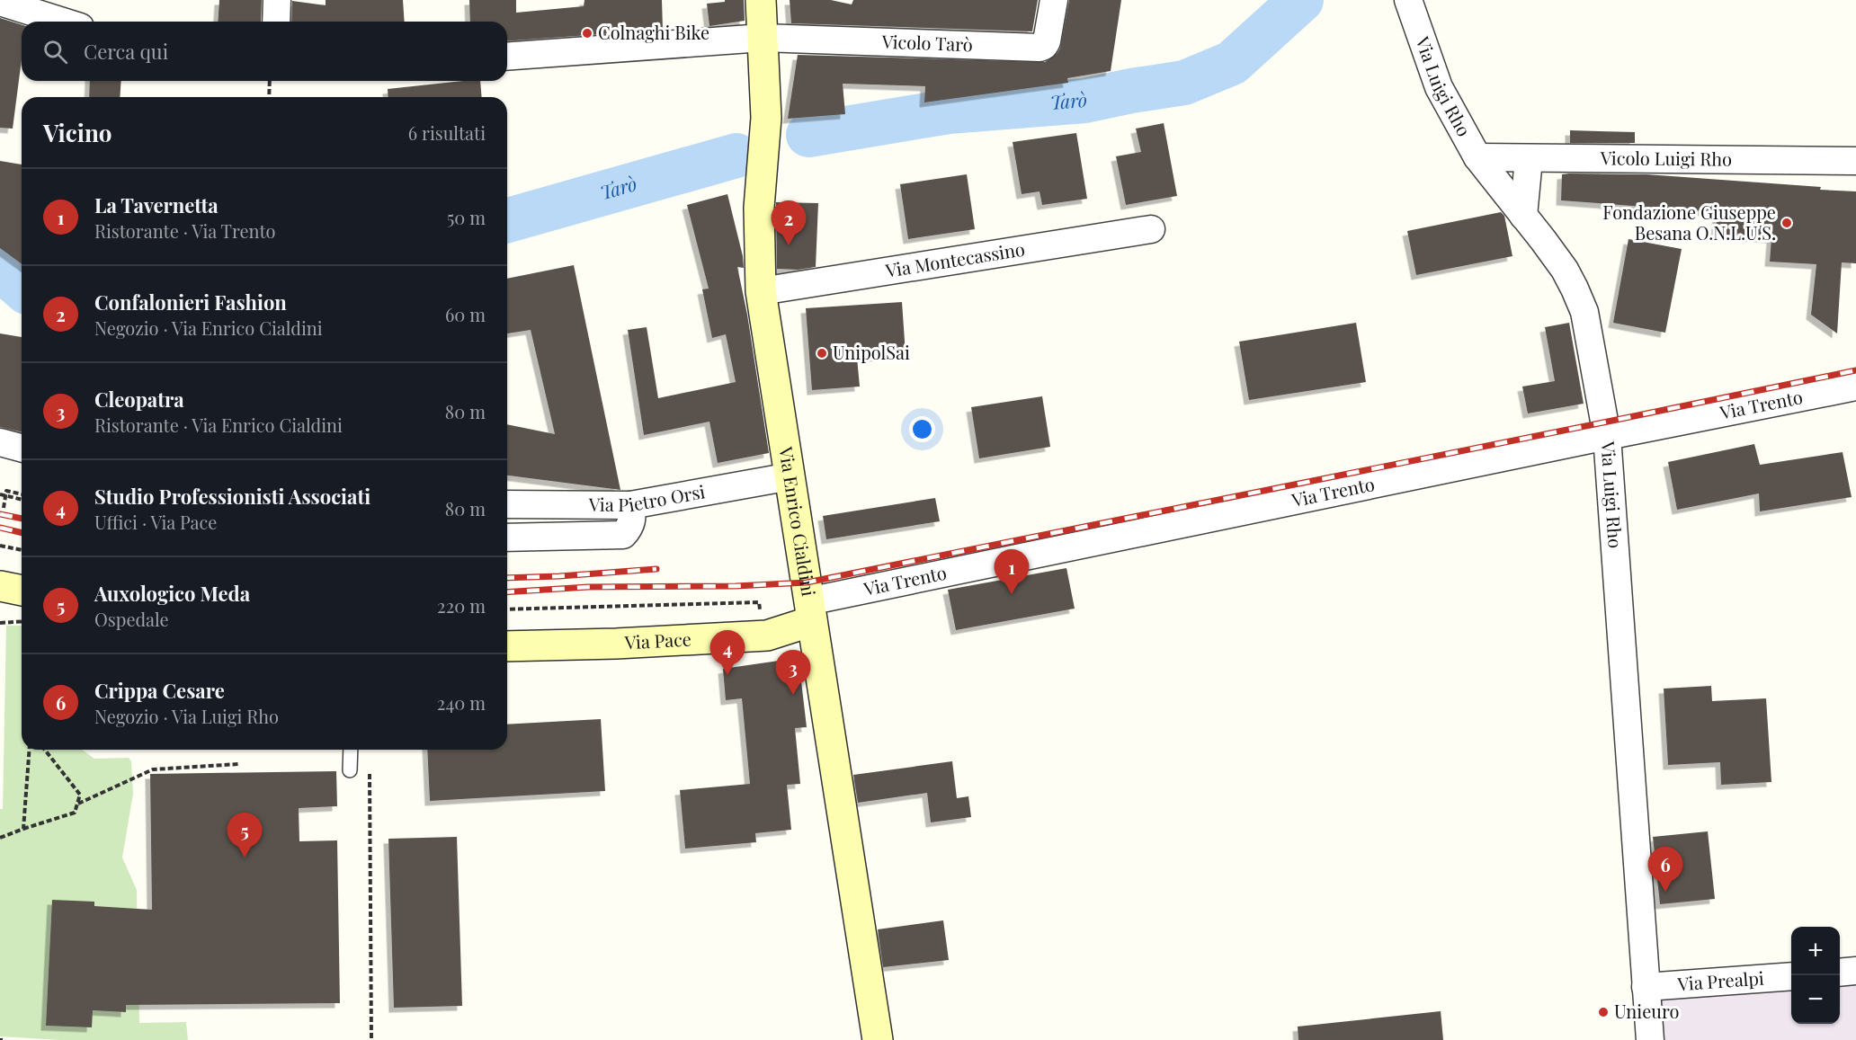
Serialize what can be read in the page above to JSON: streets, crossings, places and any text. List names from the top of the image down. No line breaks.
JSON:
{"streets":{"street":["Vicolo Tarò","Via Luigi Rho","Vicolo Luigi Rho","Via Montecassino","Via Trento","Via Pietro Orsi","Via Enrico Cialdini","Via Pace","Via Prealpi"]},"crossings":[["Vicolo Tarò","Via Enrico Cialdini"],["Via Luigi Rho","Vicolo Luigi Rho"],["Via Luigi Rho","Via Trento"],["Via Luigi Rho","Via Prealpi"],["Via Montecassino","Via Enrico Cialdini"],["Via Trento","Via Enrico Cialdini"],["Via Trento","Via Pace"],["Via Pietro Orsi","Via Enrico Cialdini"],["Via Enrico Cialdini","Via Pace"]],"water":["Tarò"],"places":["Colnaghi Bike","Fondazione Giuseppe Besana O.N.L.U.S.","UnipolSai","Unieuro"],"page":{"search":"Cerca qui","heading":["Vicino","6 risultati"],"list":[{"mark":"1","name":"La Tavernetta","note":"Ristorante · Via Trento","value":"50 m"},{"mark":"2","name":"Confalonieri Fashion","note":"Negozio · Via Enrico Cialdini","value":"60 m"},{"mark":"3","name":"Cleopatra","note":"Ristorante · Via Enrico Cialdini","value":"80 m"},{"mark":"4","name":"Studio Professionisti Associati","note":"Uffici · Via Pace","value":"80 m"},{"mark":"5","name":"Auxologico Meda","note":"Ospedale","value":"220 m"},{"mark":"6","name":"Crippa Cesare","note":"Negozio · Via Luigi Rho","value":"240 m"}],"pins":["2","1","4","3","5","6"],"map_buttons":["+","−"]}}
